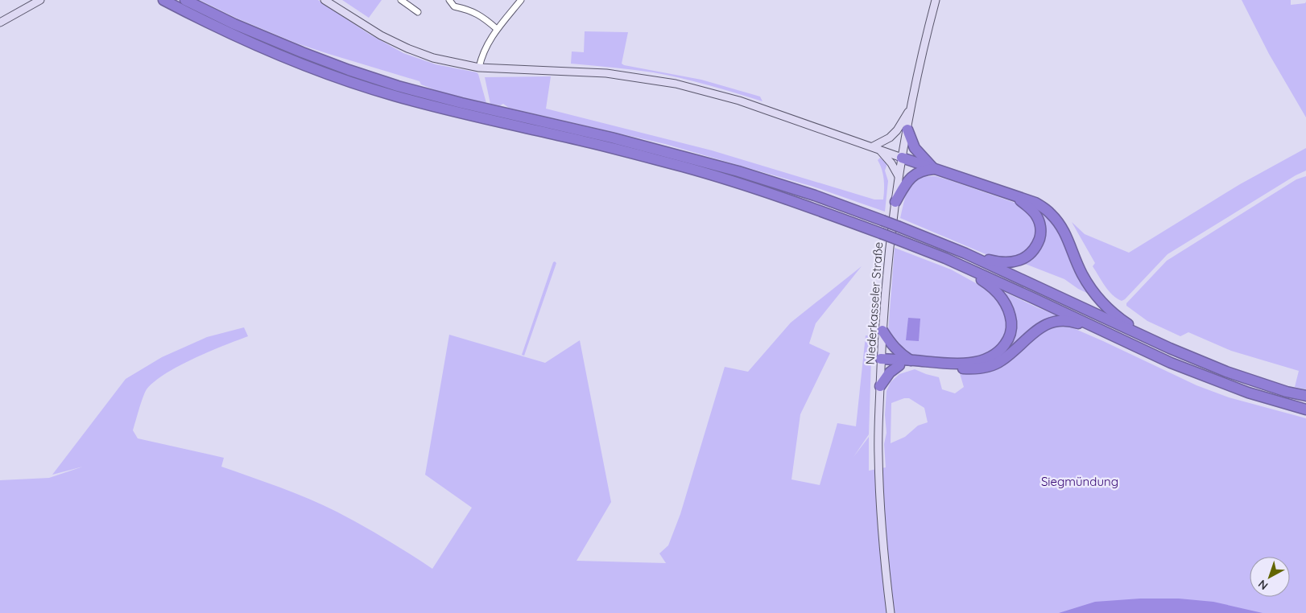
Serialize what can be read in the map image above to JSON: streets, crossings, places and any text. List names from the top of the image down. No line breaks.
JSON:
{"streets":{"main road":["Niederkasseler Straße"]},"parks":["Siegmündung"],"north":"bottom left"}
